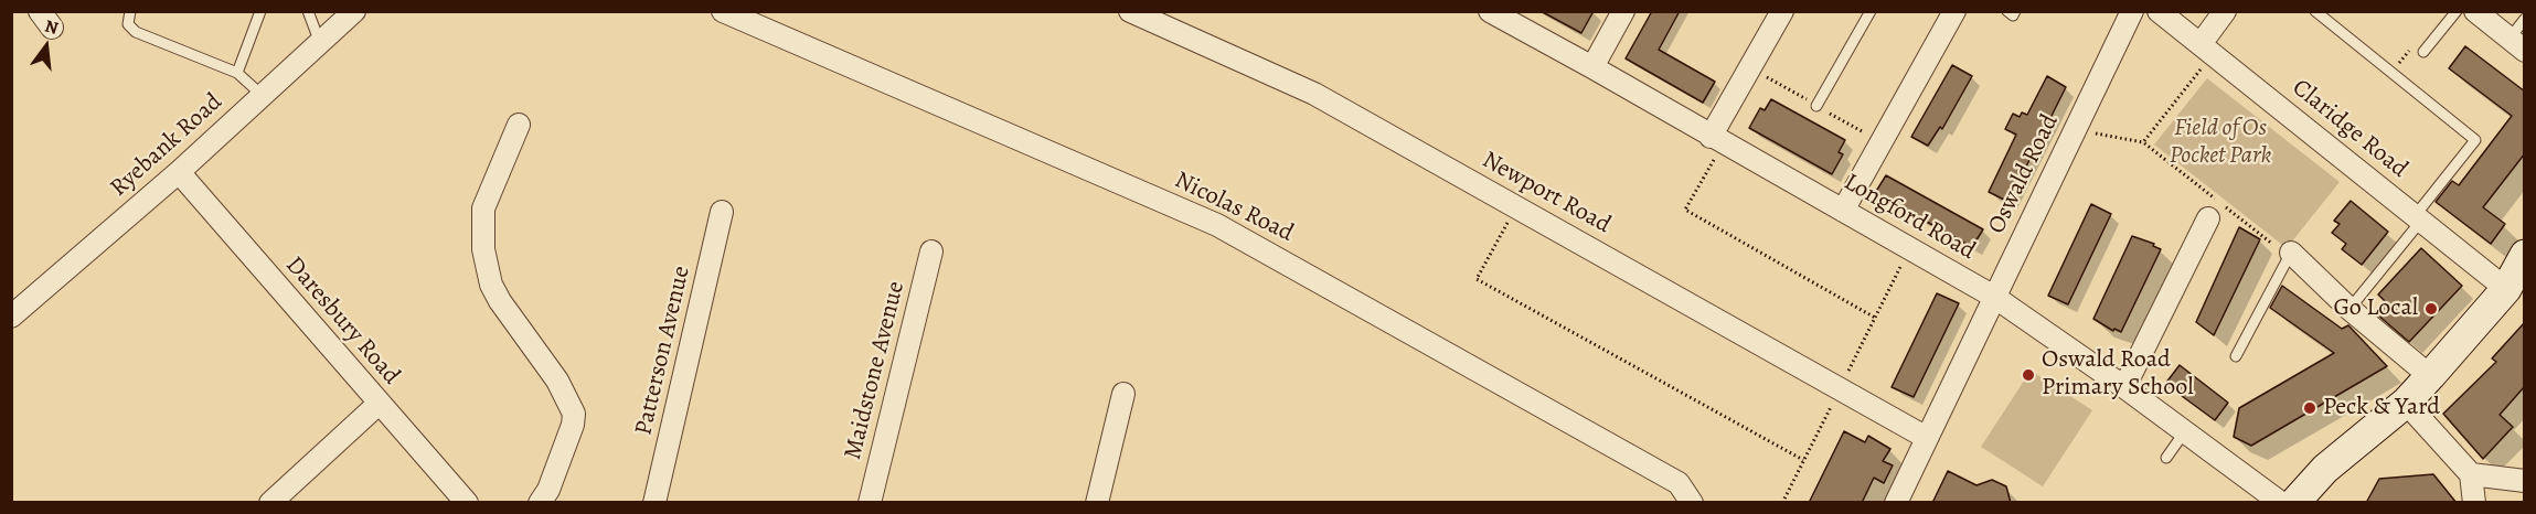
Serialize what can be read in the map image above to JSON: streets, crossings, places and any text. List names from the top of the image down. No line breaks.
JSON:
{"streets":{"street":["Claridge Road","Ryebank Road","Oswald Road","Newport Road","Nicolas Road","Longford Road","Daresbury Road","Patterson Avenue","Maidstone Avenue"]},"crossings":[["Ryebank Road","Daresbury Road"],["Oswald Road","Newport Road"],["Oswald Road","Longford Road"]],"parks":["Field of Os Pocket Park"],"places":["Go Local","Oswald Road Primary School","Peck & Yard"],"north":"top"}
